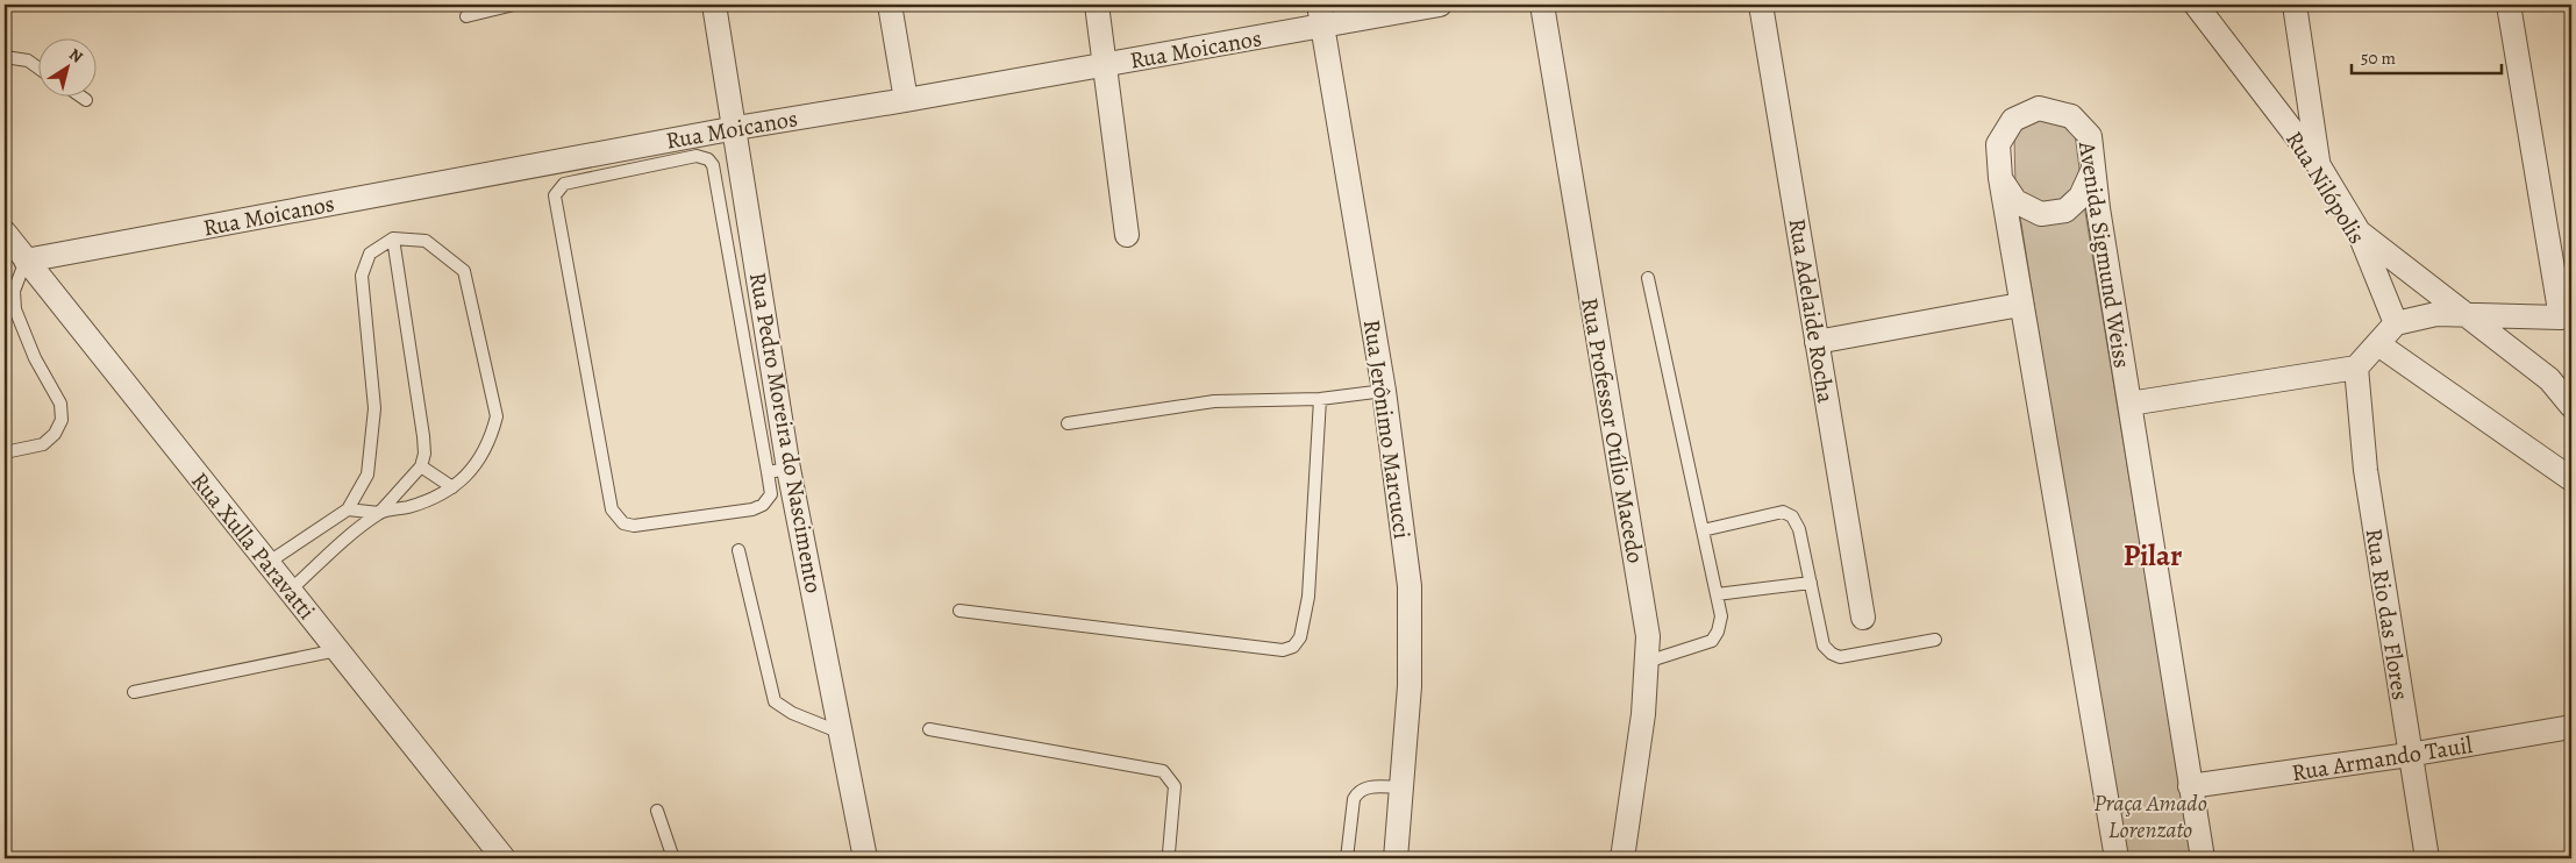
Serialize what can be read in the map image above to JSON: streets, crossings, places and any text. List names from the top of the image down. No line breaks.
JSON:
{"streets":{"street":["Rua Moicanos","Rua Nilópolis","Avenida Sigmund Weiss","Rua Adelaide Rocha","Rua Jerônimo Marcucci","Rua Professor Otílio Macedo","Rua Pedro Moreira do Nascimento","Rua Xulla Paravatti","Rua Rio das Flores","Rua Armando Tauil"]},"crossings":[["Rua Moicanos","Rua Jerônimo Marcucci"],["Rua Moicanos","Rua Pedro Moreira do Nascimento"],["Rua Moicanos","Rua Xulla Paravatti"],["Avenida Sigmund Weiss","Rua Armando Tauil"],["Rua Rio das Flores","Rua Armando Tauil"]],"districts":["Pilar"],"parks":["Praça Amado Lorenzato"],"scale_bar":"50 m","north":"top right"}
